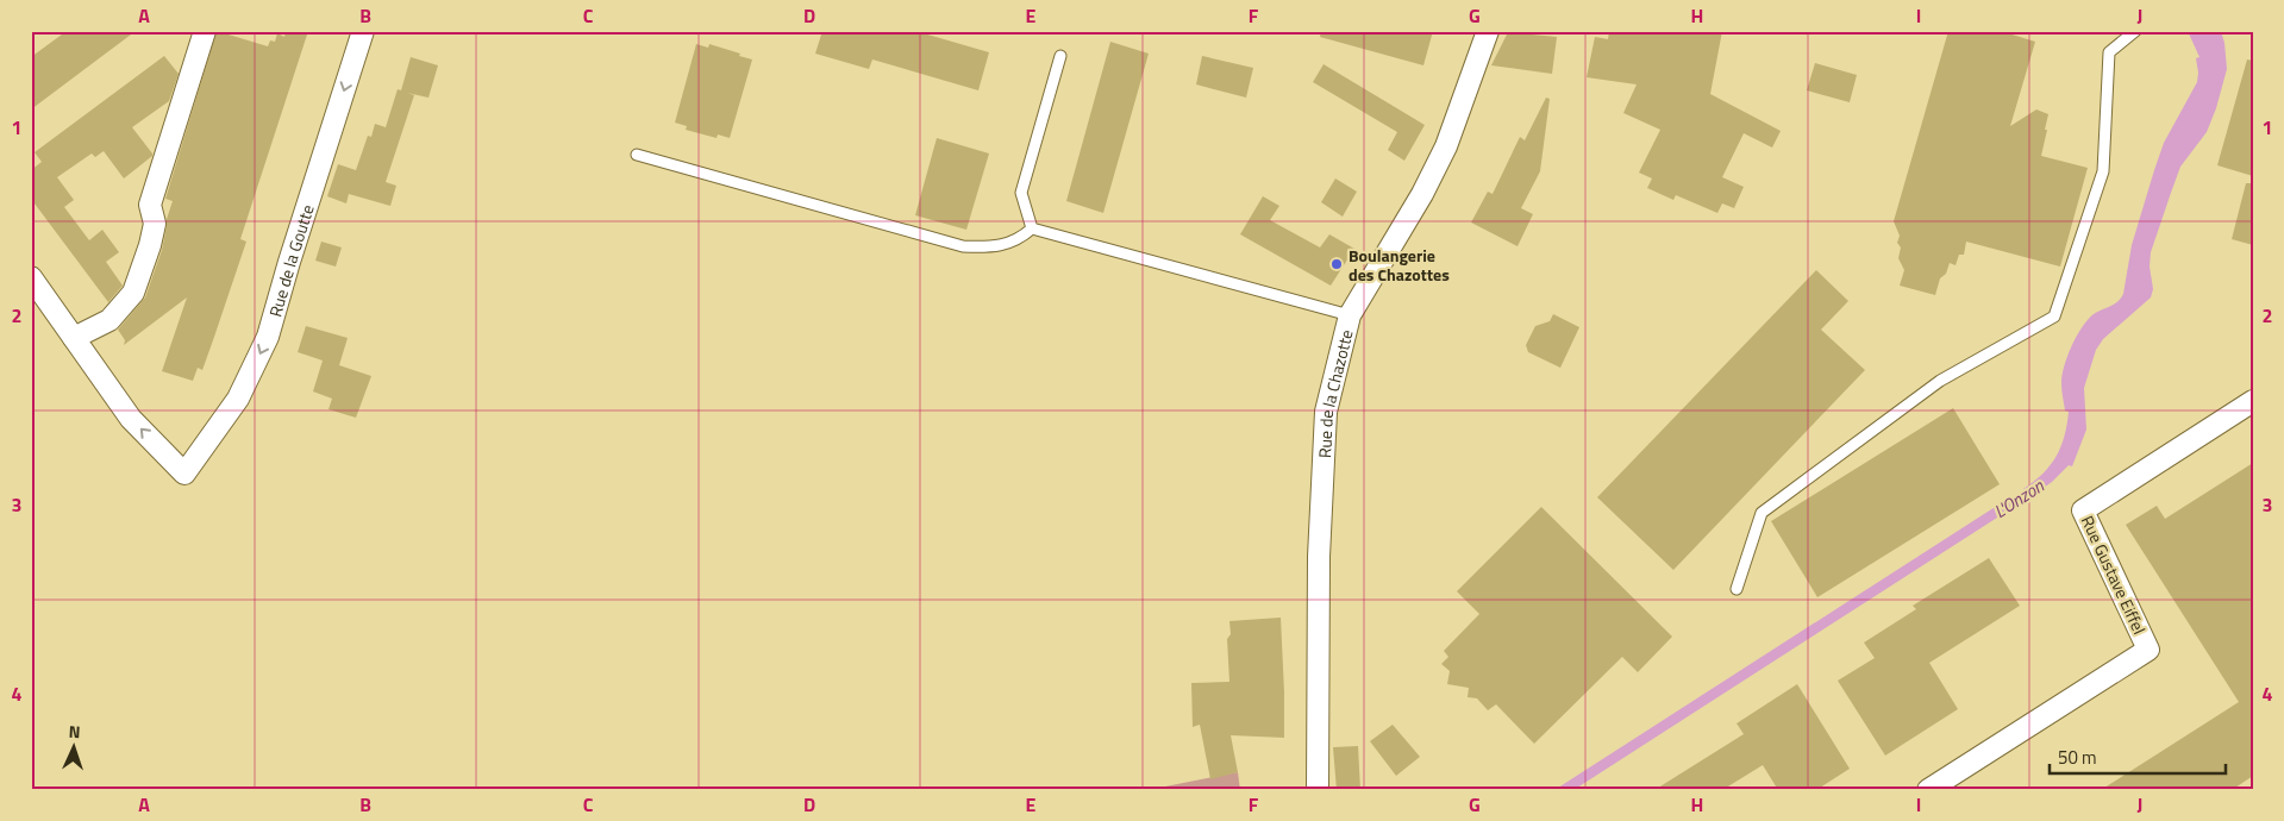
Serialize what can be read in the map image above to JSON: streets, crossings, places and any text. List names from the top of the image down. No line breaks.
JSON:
{"streets":{"street":["Rue de la Goutte","Rue de la Chazotte","Rue Gustave Eiffel"]},"water":["L'Onzon"],"places":["Boulangerie des Chazottes"],"scale_bar":"50 m","north":"top","grid":{"columns":["A","B","C","D","E","F","G","H","I","J"],"rows":["1","2","3","4"]}}
